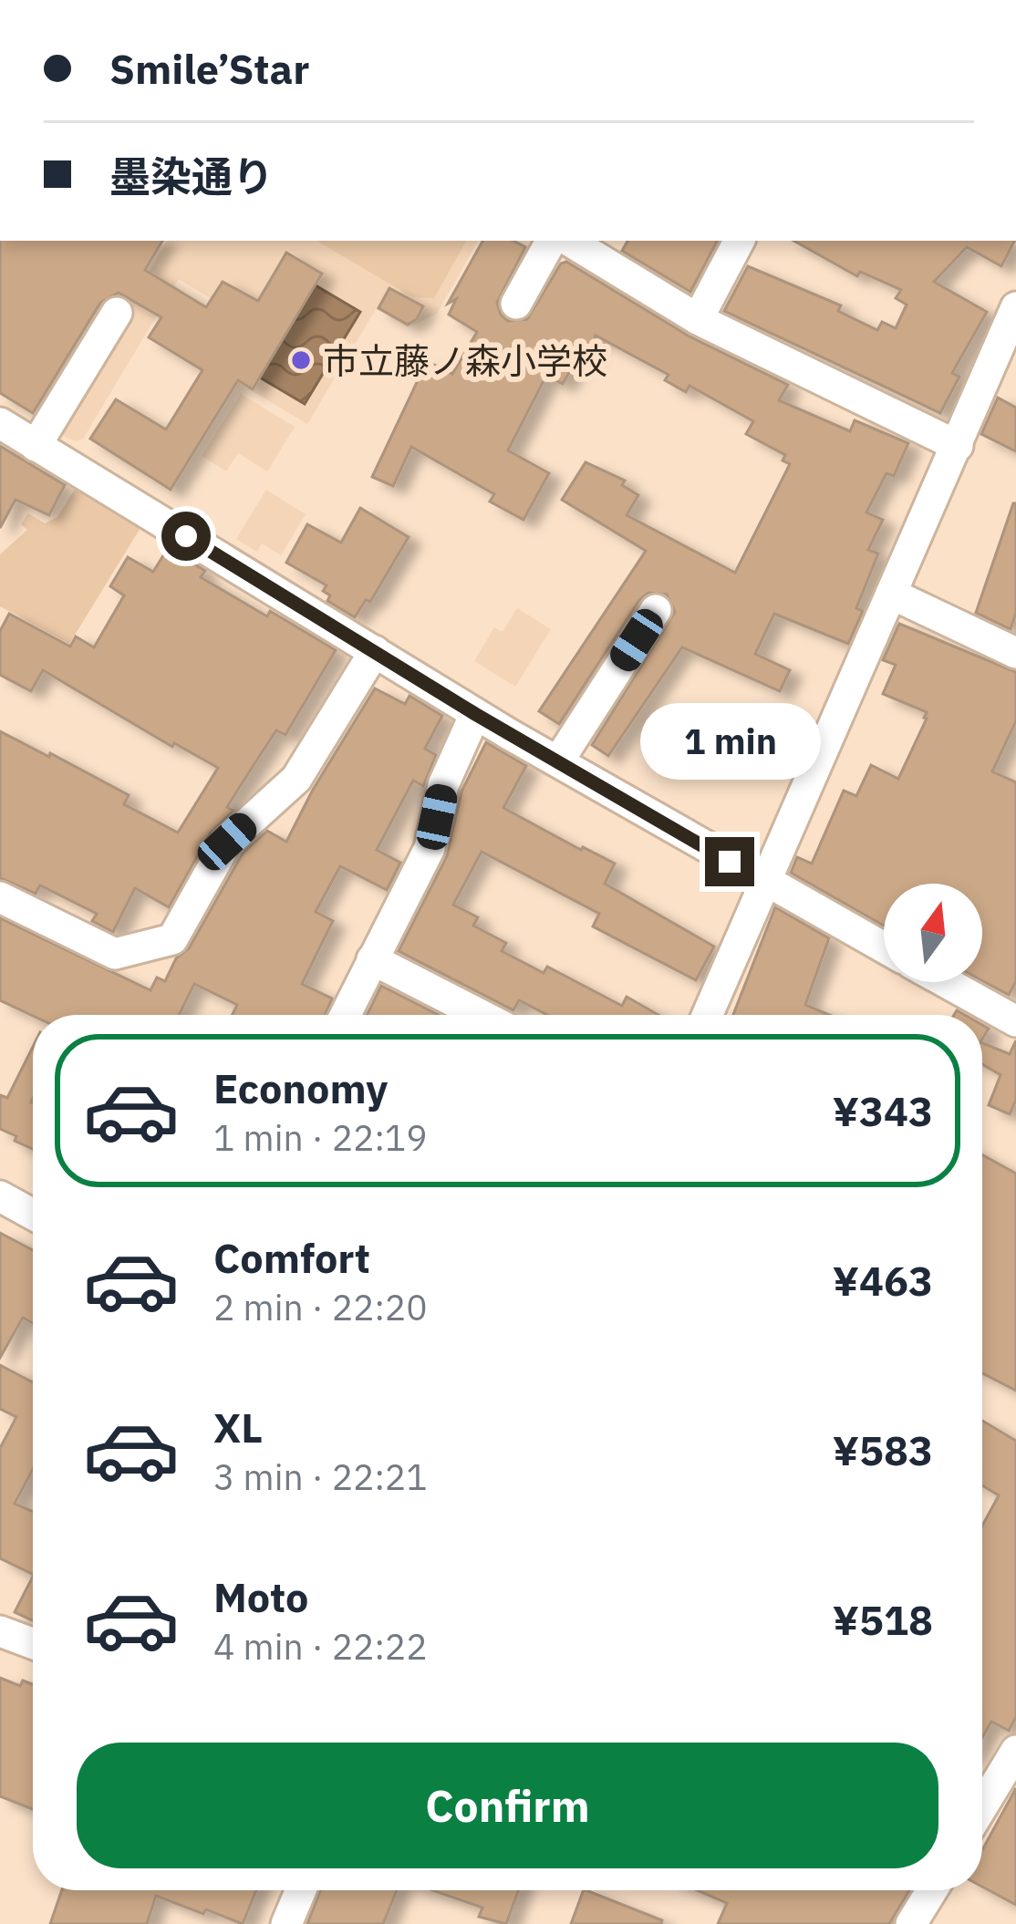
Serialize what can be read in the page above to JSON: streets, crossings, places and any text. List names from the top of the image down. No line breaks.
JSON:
{"places":["市立藤ノ森小学校"],"north":"top","page":{"banner":["Smile’Star","墨染通り"],"bubble":"1 min","list":[{"name":"Economy","note":"1 min · 22:19","value":"¥343"},{"name":"Comfort","note":"2 min · 22:20","value":"¥463"},{"name":"XL","note":"3 min · 22:21","value":"¥583"},{"name":"Moto","note":"4 min · 22:22","value":"¥518"}],"buttons":"Confirm"}}
